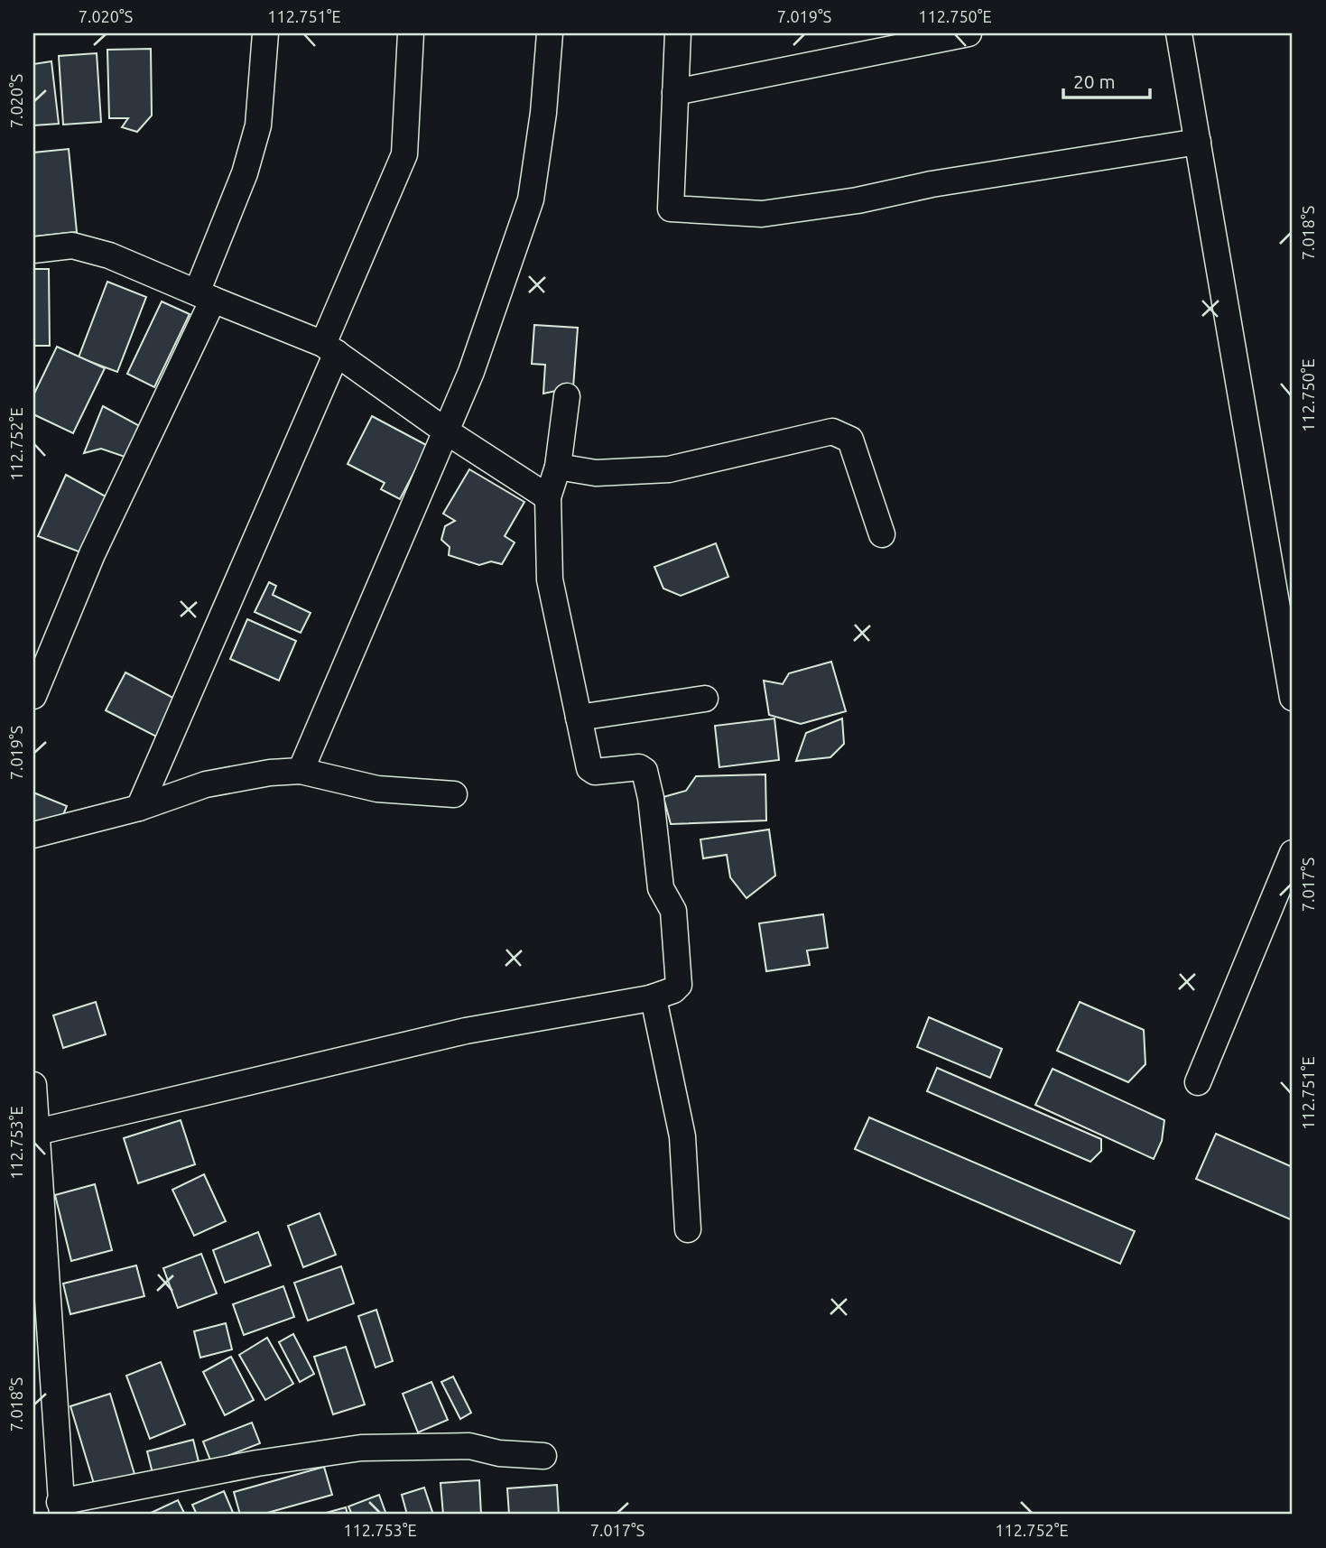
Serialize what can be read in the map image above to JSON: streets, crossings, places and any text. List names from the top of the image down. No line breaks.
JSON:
{"scale_bar":"20 m","coordinates":["7.020°S","112.751°E","7.019°S","112.750°E","7.018°S","112.752°E","7.017°S","112.753°E"]}
